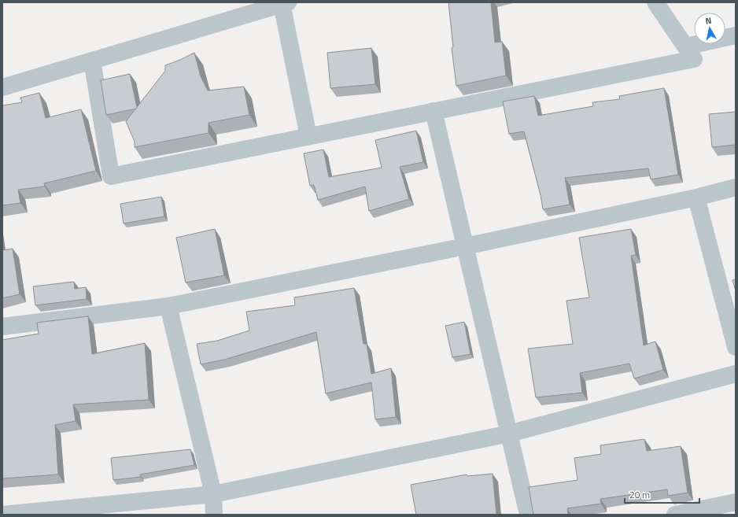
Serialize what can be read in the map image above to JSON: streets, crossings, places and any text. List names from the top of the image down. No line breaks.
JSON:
{"scale_bar":"20 m","north":"top"}
